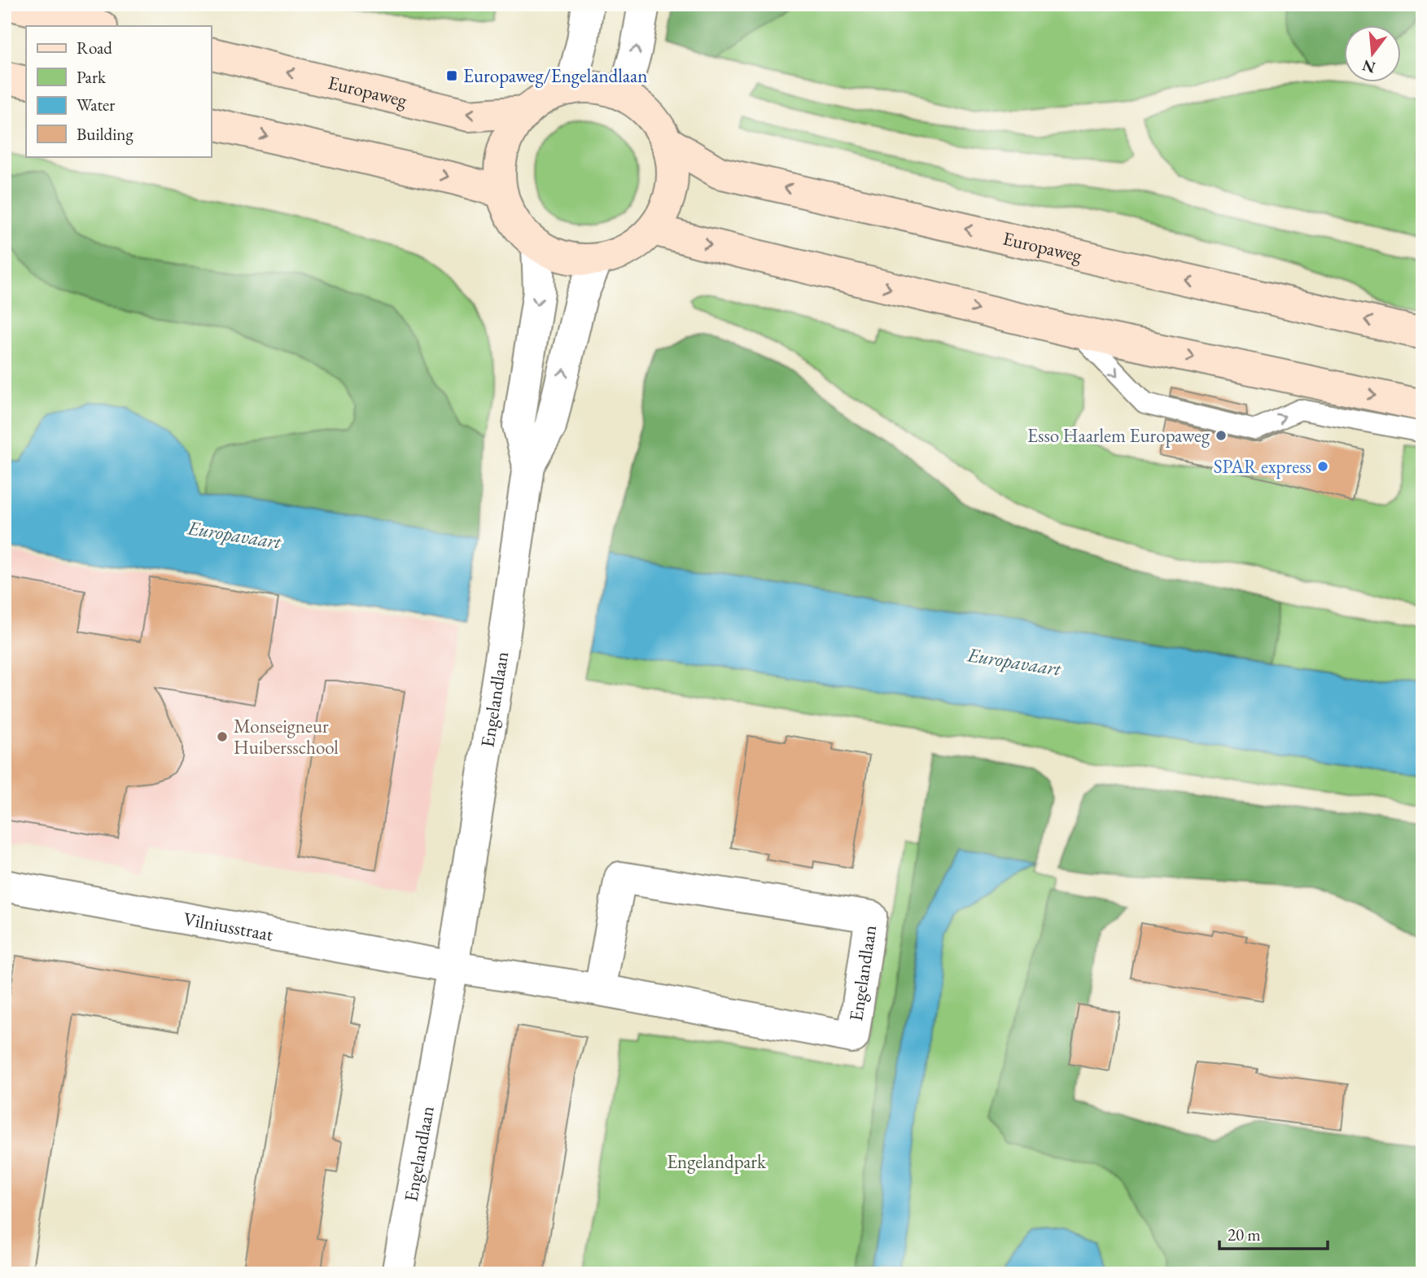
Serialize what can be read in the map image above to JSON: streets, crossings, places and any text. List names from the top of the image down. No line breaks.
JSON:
{"streets":{"main road":["Europaweg"],"street":["Engelandlaan","Vilniusstraat"]},"crossings":[["Europaweg","Engelandlaan"],["Engelandlaan","Vilniusstraat"]],"water":["Europavaart"],"parks":["Engelandpark"],"places":{"transit":["Europaweg/Engelandlaan"],"other":["Esso Haarlem Europaweg","SPAR express","Monseigneur Huibersschool"]},"legend":["Road","Park","Water","Building"],"scale_bar":"20 m","north":"bottom"}
